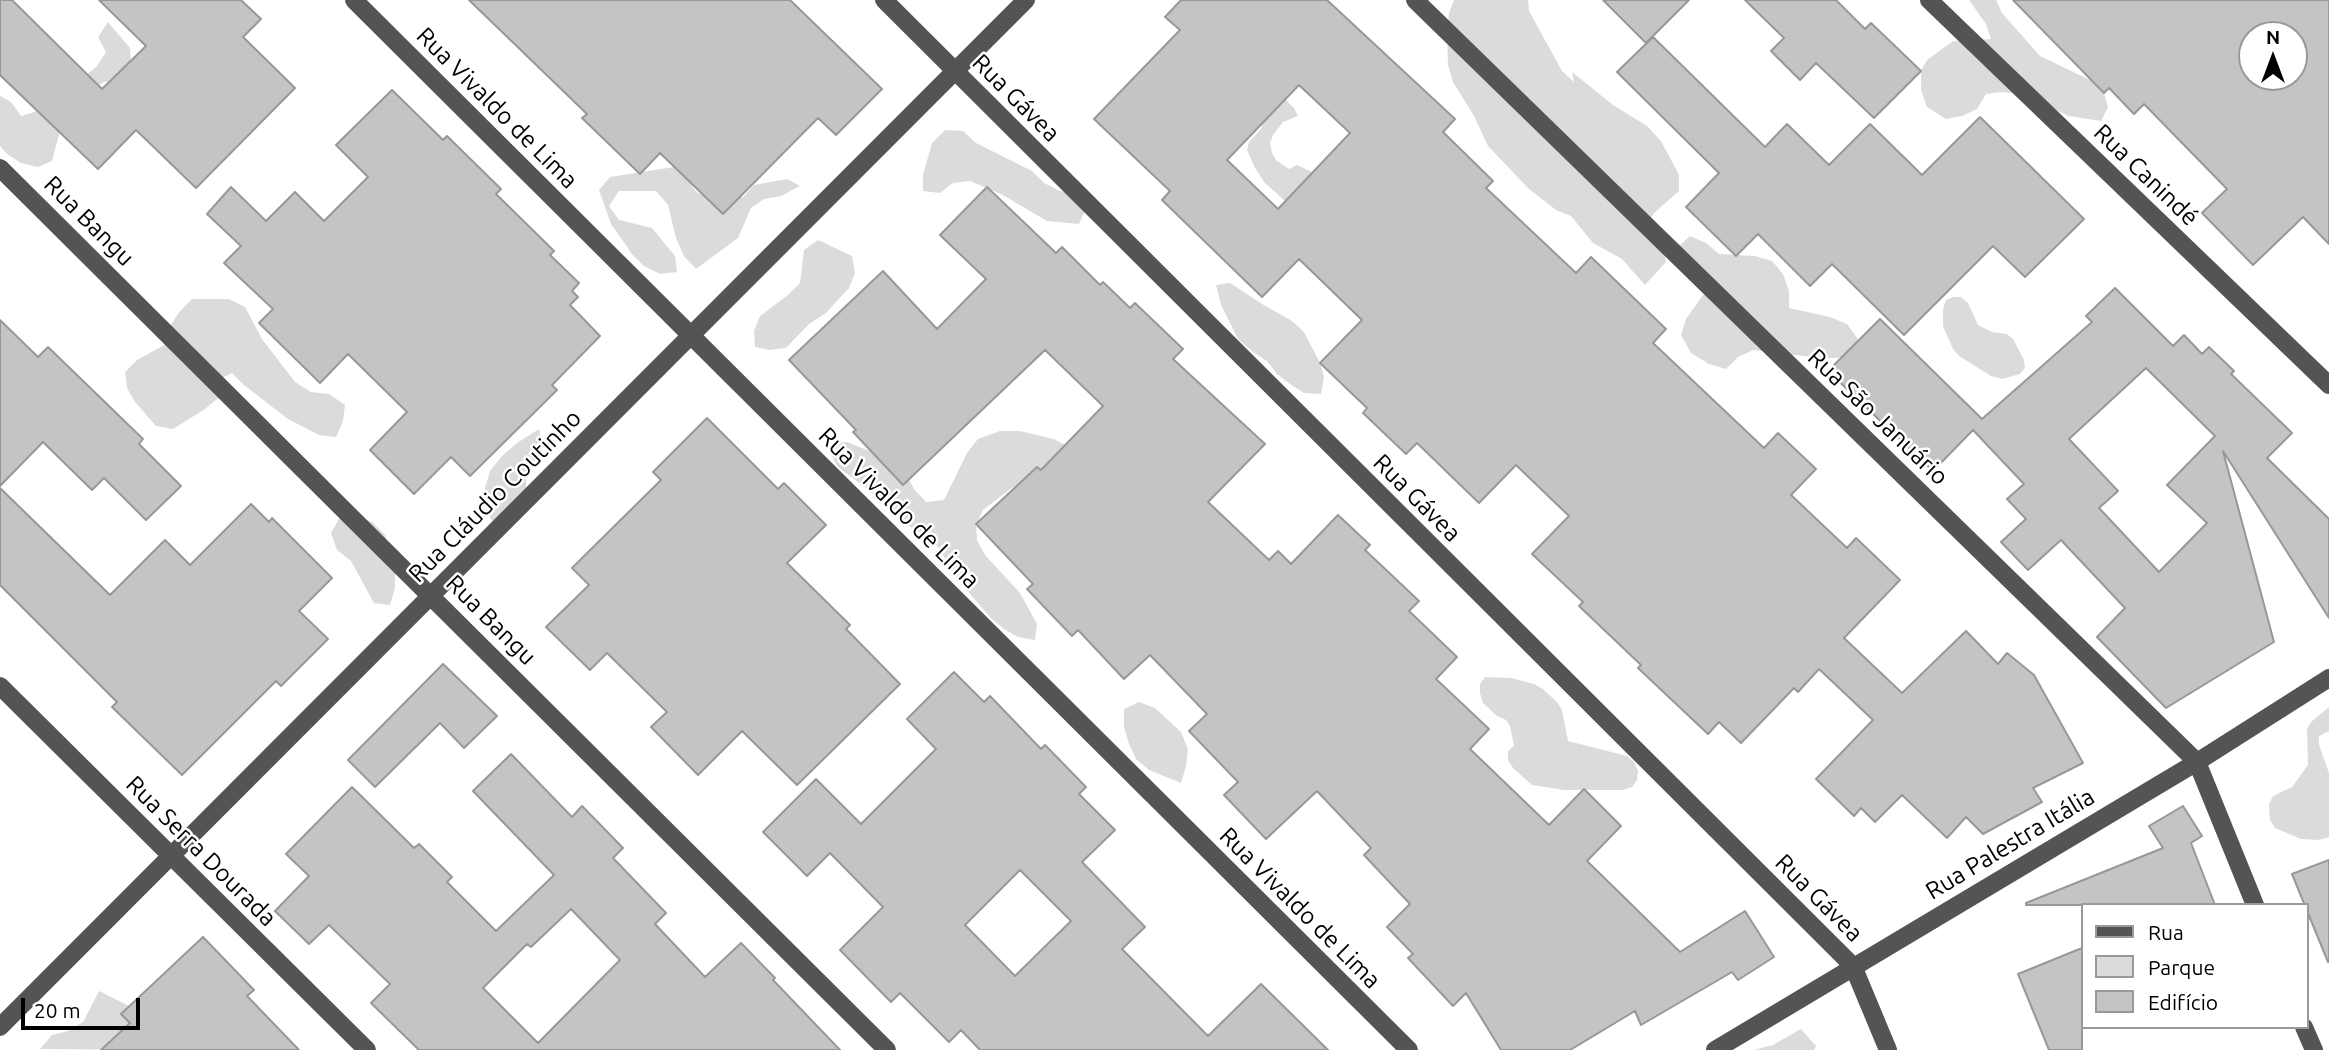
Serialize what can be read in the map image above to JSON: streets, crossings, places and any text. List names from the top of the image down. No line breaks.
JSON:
{"streets":{"street":["Rua Gávea","Rua Vivaldo de Lima","Rua Canindé","Rua Bangu","Rua São Januário","Rua Cláudio Coutinho","Rua Palestra Itália","Rua Serra Dourada"]},"crossings":[["Rua Gávea","Rua Cláudio Coutinho"],["Rua Gávea","Rua Palestra Itália"],["Rua Vivaldo de Lima","Rua Cláudio Coutinho"],["Rua Bangu","Rua Cláudio Coutinho"],["Rua São Januário","Rua Palestra Itália"],["Rua Cláudio Coutinho","Rua Serra Dourada"]],"legend":["Rua","Parque","Edifício"],"scale_bar":"20 m","north":"top"}
